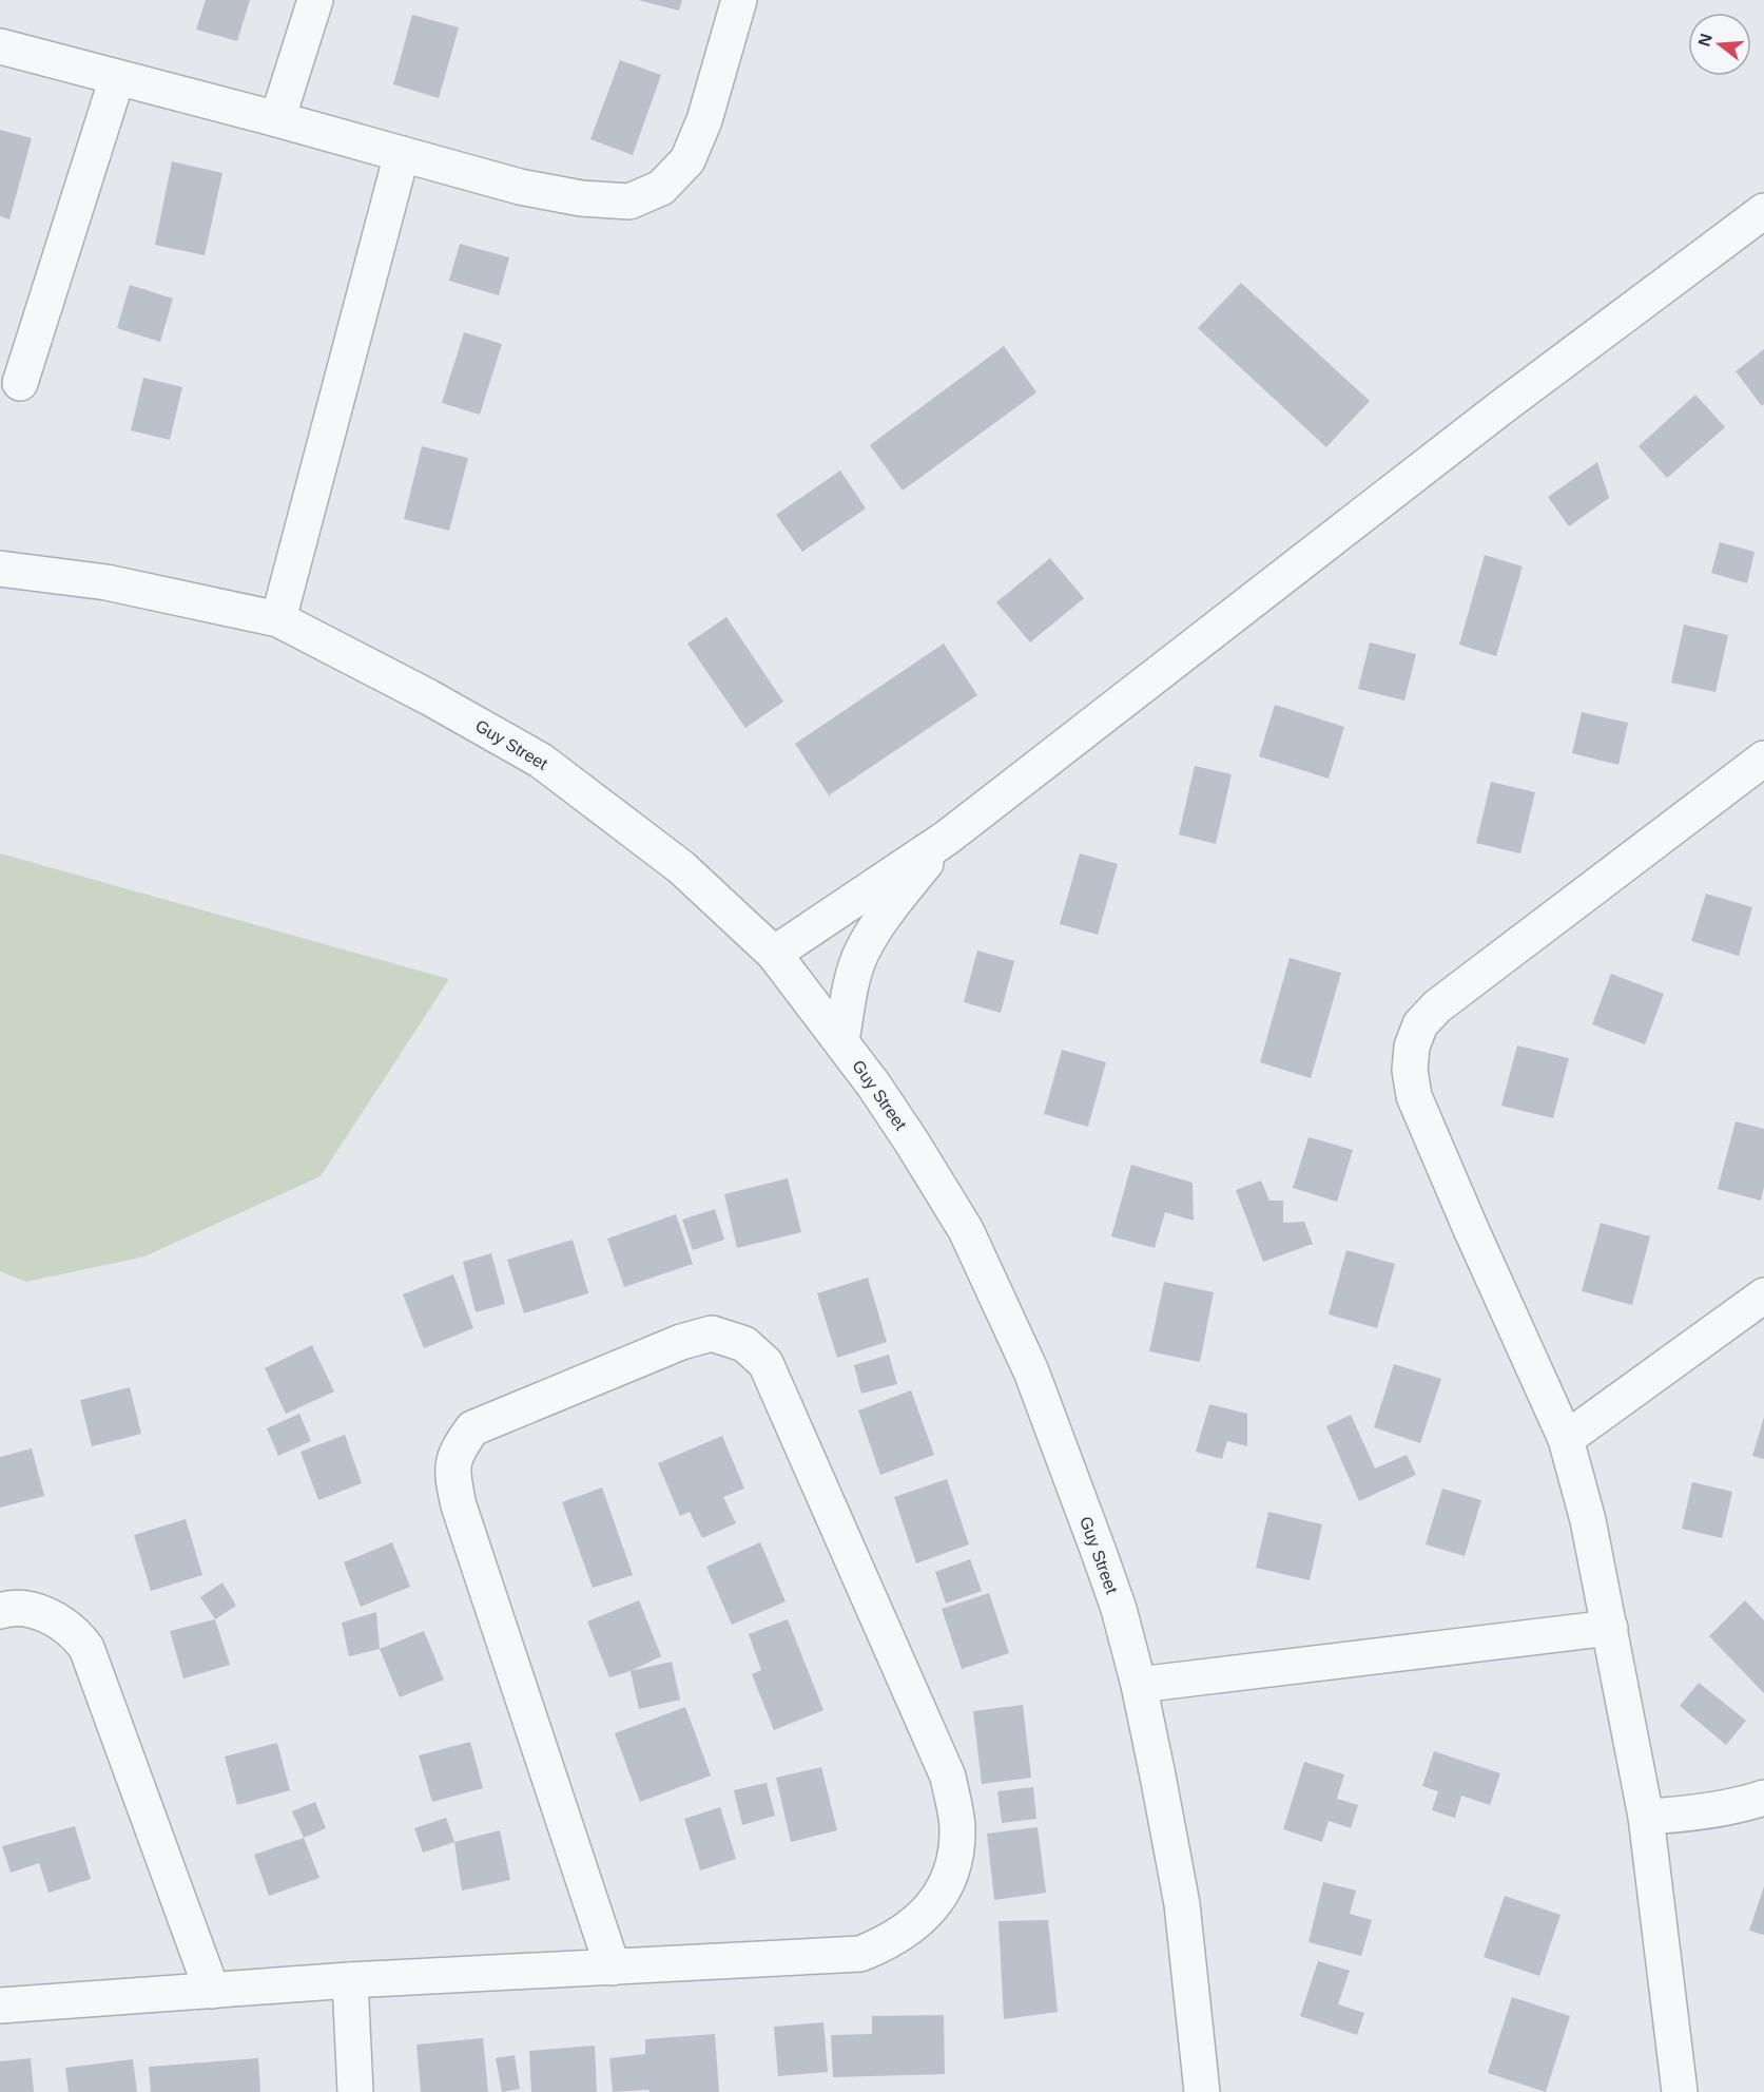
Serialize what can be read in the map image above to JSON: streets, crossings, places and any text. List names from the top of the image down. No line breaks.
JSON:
{"streets":{"street":["Guy Street"]},"north":"left"}
